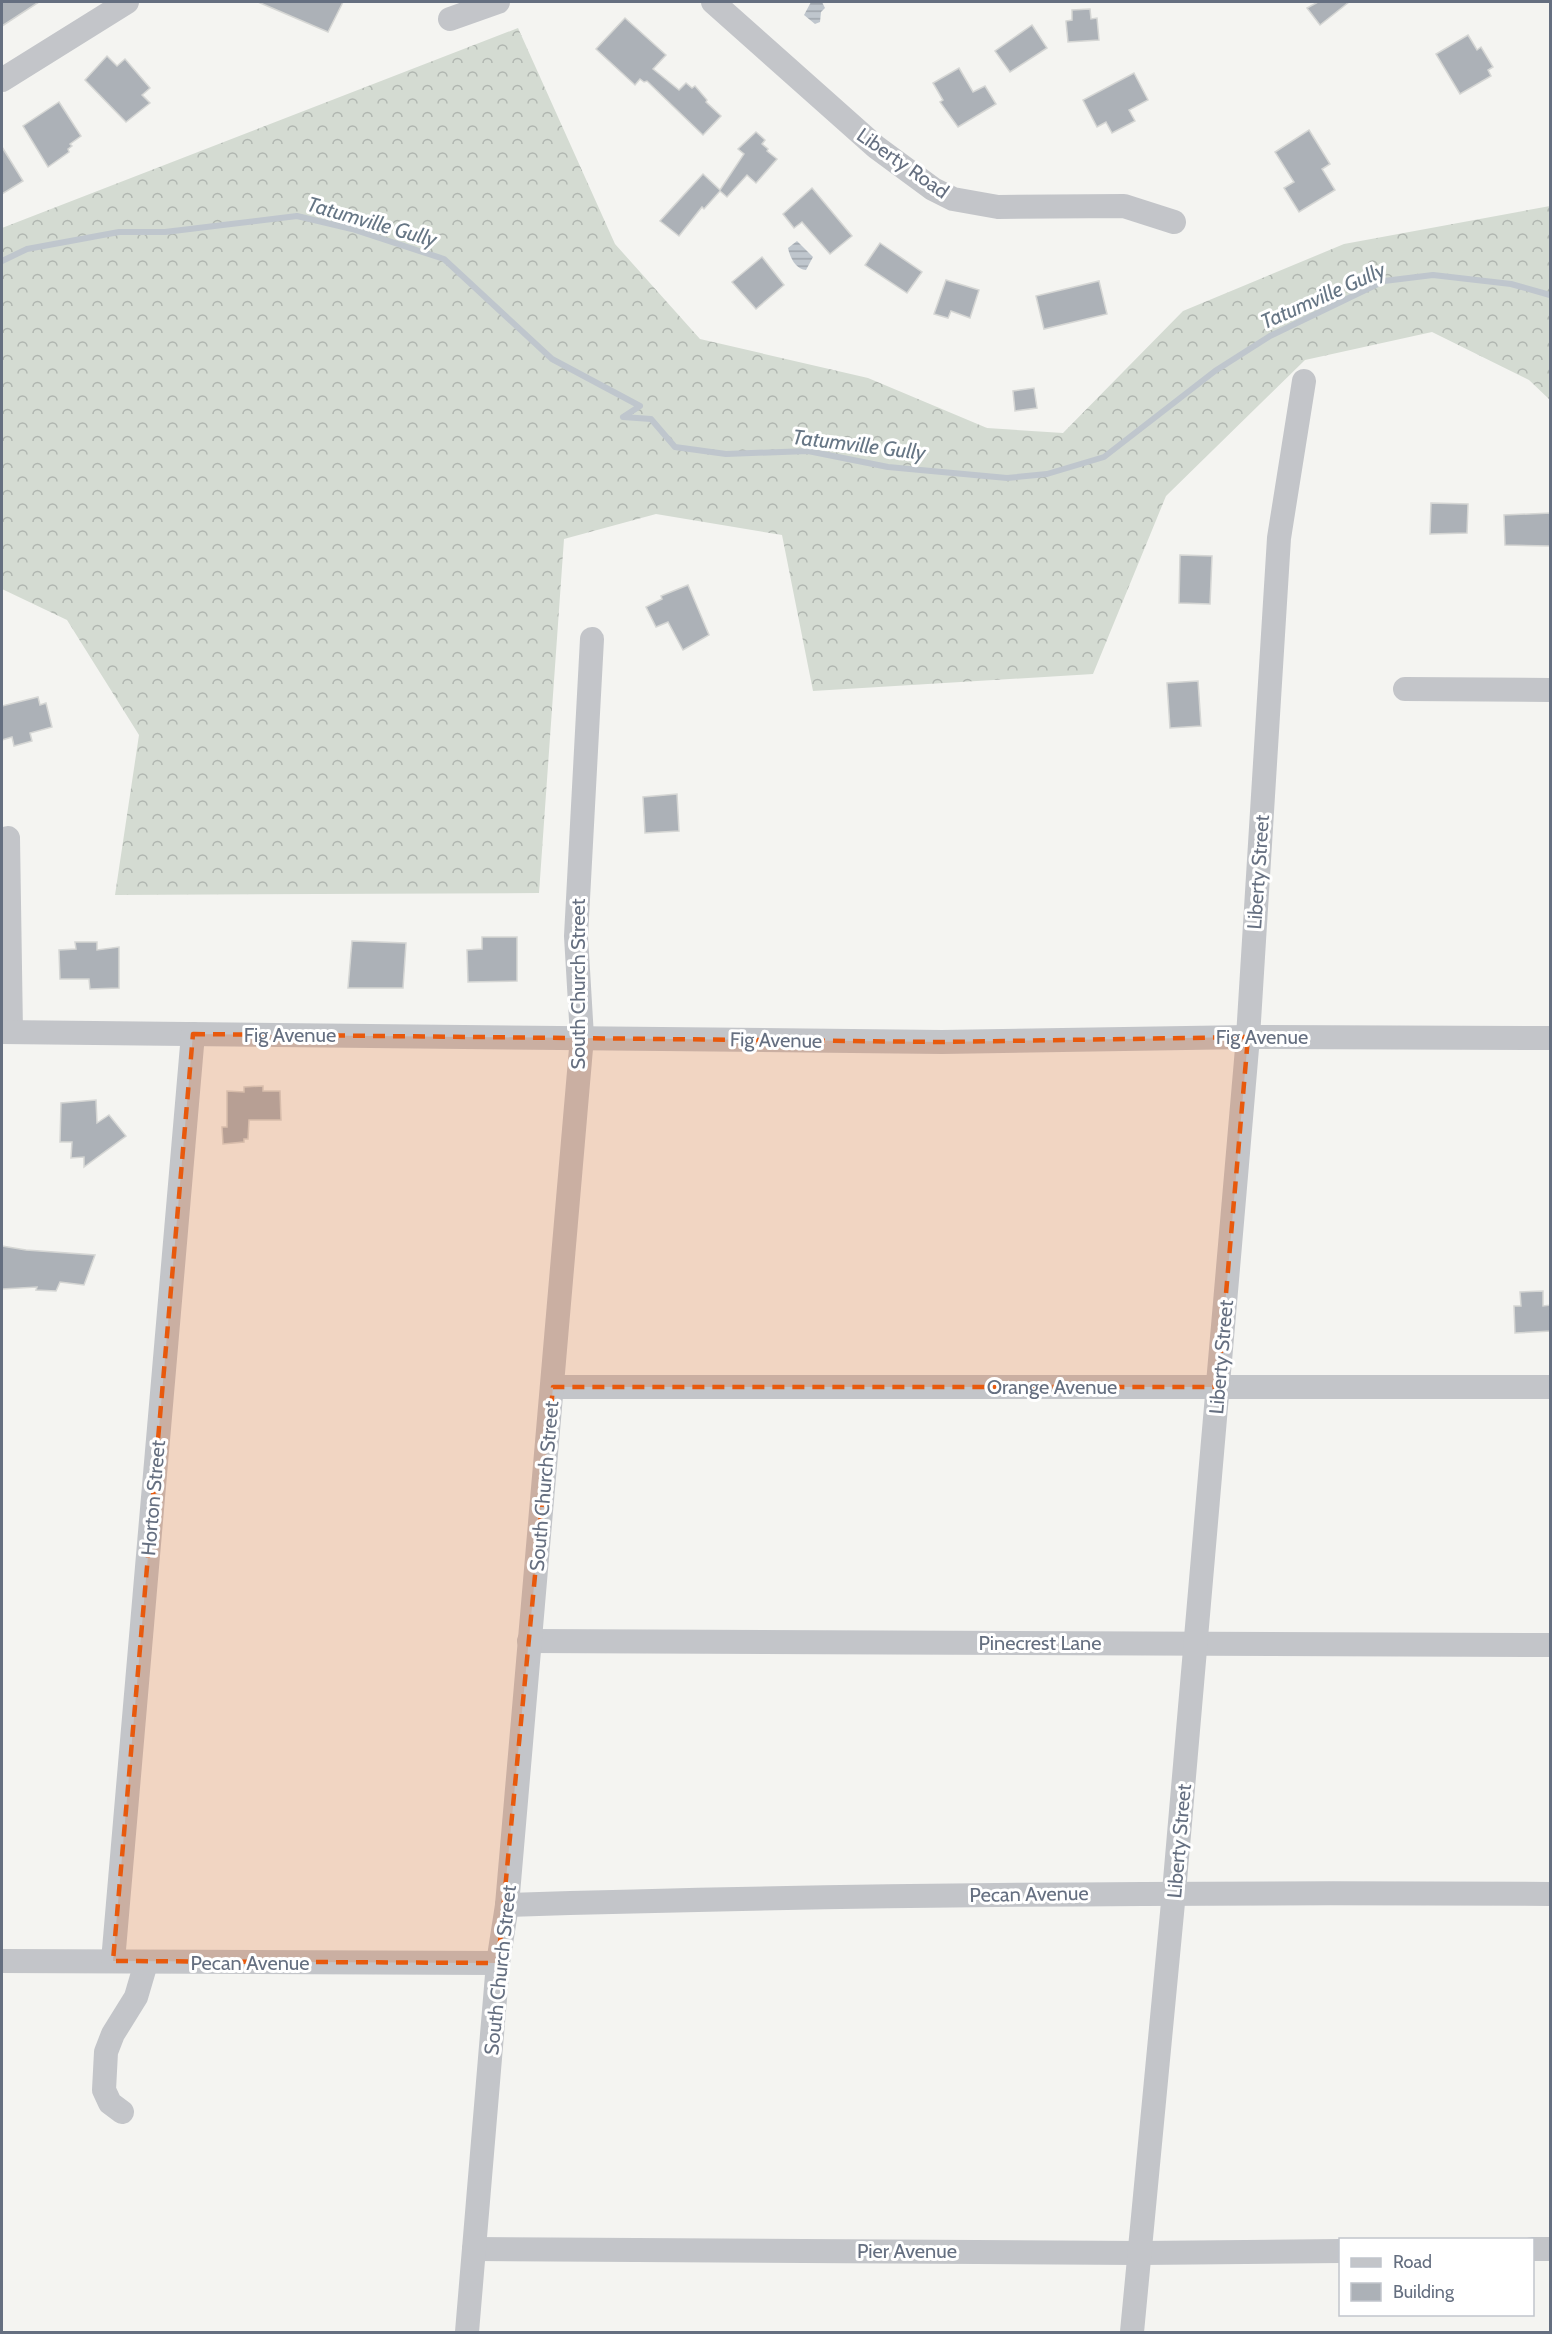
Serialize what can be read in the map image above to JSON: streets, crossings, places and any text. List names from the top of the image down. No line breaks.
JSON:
{"streets":{"street":["Liberty Road","Liberty Street","South Church Street","Fig Avenue","Orange Avenue","Horton Street","Pinecrest Lane","Pecan Avenue","Pier Avenue"]},"crossings":[["Liberty Street","Fig Avenue"],["Liberty Street","Orange Avenue"],["Liberty Street","Pinecrest Lane"],["Liberty Street","Pecan Avenue"],["Liberty Street","Pier Avenue"],["South Church Street","Fig Avenue"],["South Church Street","Orange Avenue"],["South Church Street","Pinecrest Lane"],["South Church Street","Pecan Avenue"],["South Church Street","Pier Avenue"],["Fig Avenue","Horton Street"],["Horton Street","Pecan Avenue"]],"water":["Tatumville Gully"],"legend":["Road","Building"]}
